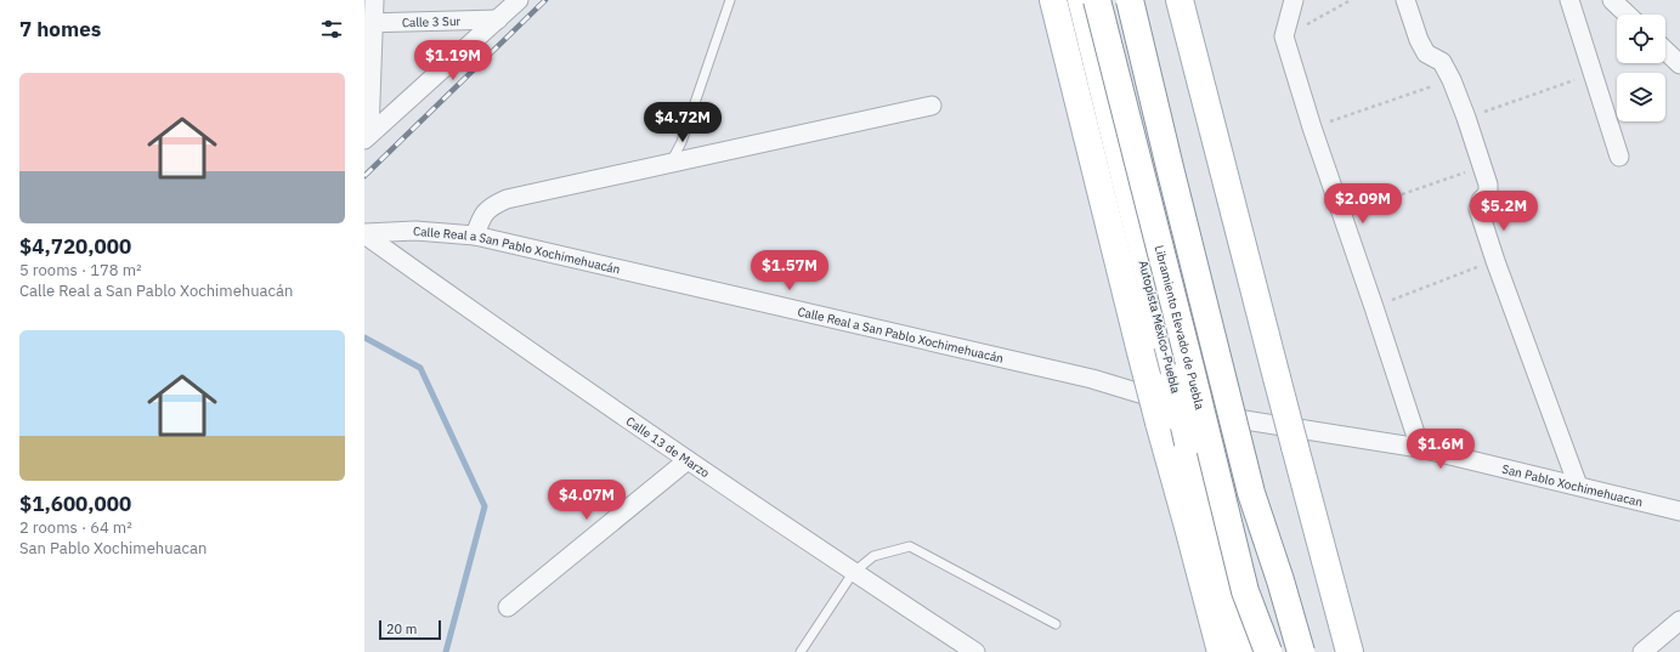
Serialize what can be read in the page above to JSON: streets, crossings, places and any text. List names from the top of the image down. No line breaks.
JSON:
{"streets":{"main road":["Autopista México-Puebla","Libramiento Elevado de Puebla"],"street":["Calle 3 Sur","Calle Real a San Pablo Xochimehuacán","Calle 13 de Marzo","San Pablo Xochimehuacan"]},"crossings":[["Calle Real a San Pablo Xochimehuacán","Calle 13 de Marzo"],["Calle Real a San Pablo Xochimehuacán","San Pablo Xochimehuacan"]],"scale_bar":"20 m","page":{"heading":"7 homes","price":["$1.19M","$4.72M","$2.09M","$5.2M","$1.57M","$1.6M","$4.07M"],"list":[{"name":"$4,720,000","note":"5 rooms · 178 m² · Calle Real a San Pablo Xochimehuacán"},{"name":"$1,600,000","note":"2 rooms · 64 m² · San Pablo Xochimehuacan"}],"scale":"20 m"}}
